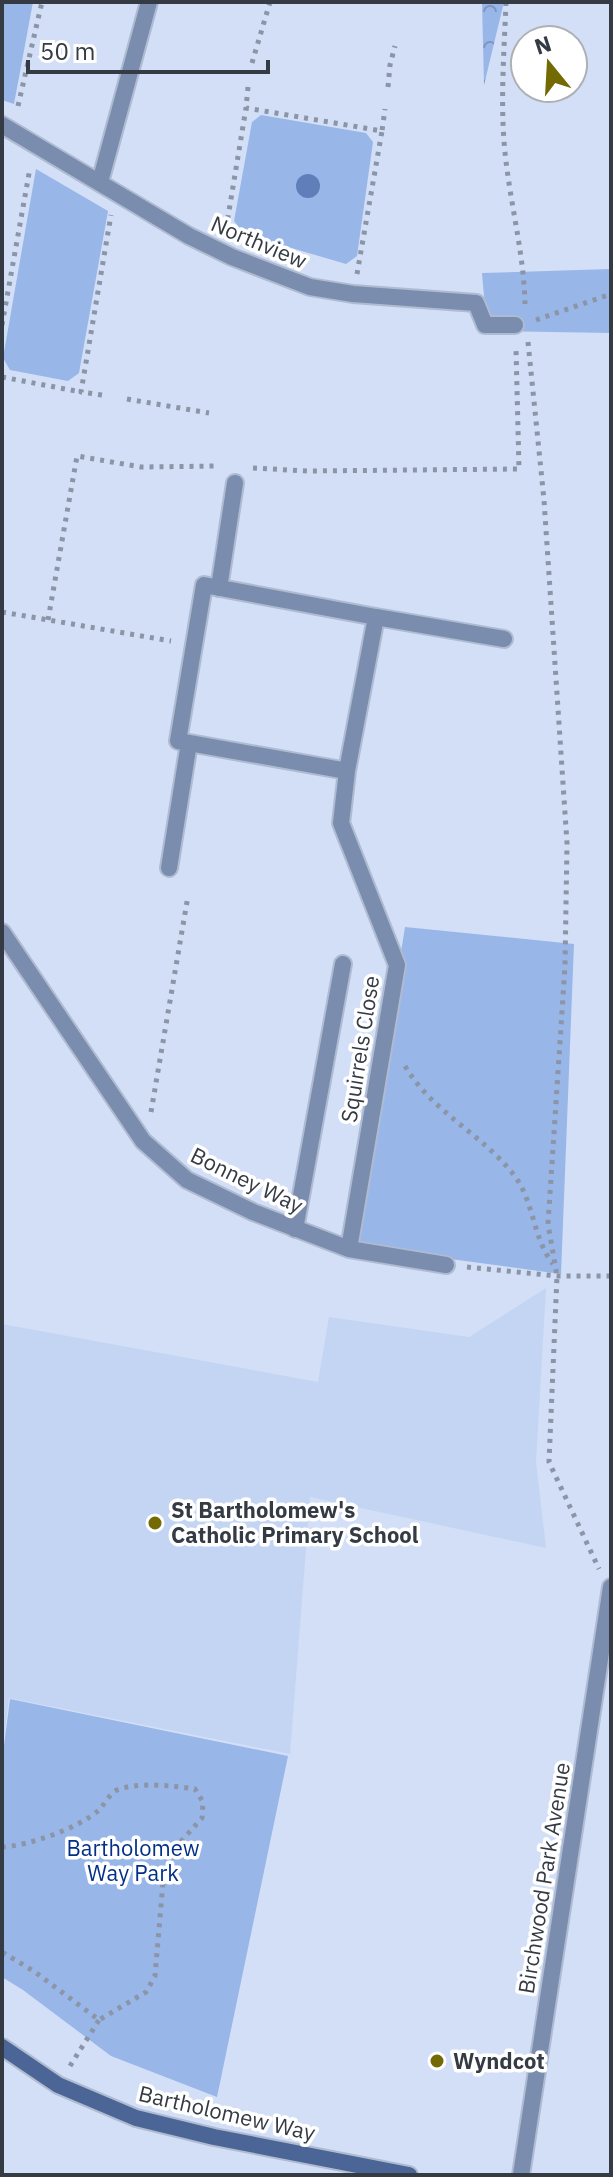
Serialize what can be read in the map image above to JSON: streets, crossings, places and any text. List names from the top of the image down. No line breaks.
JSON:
{"streets":{"main road":["Bartholomew Way"],"street":["Northview","Squirrels Close","Bonney Way","Birchwood Park Avenue"]},"crossings":[["Squirrels Close","Bonney Way"]],"parks":["Bartholomew Way Park"],"places":["St Bartholomew's Catholic Primary School","Wyndcot"],"scale_bar":"50 m","north":"top"}
